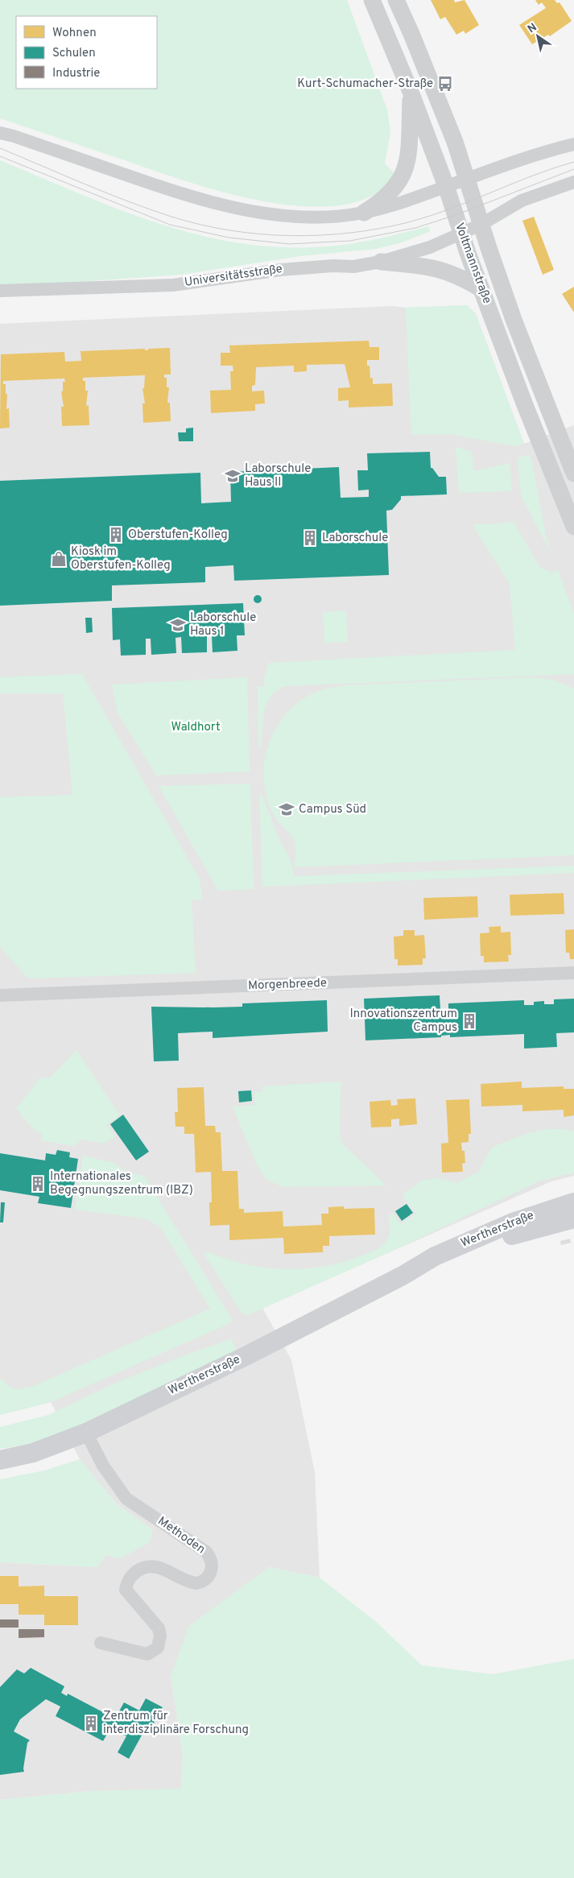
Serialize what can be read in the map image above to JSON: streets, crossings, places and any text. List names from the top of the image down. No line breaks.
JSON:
{"streets":{"main road":["Wertherstraße"],"street":["Voltmannstraße","Universitätsstraße","Morgenbreede","Methoden"]},"crossings":[["Voltmannstraße","Universitätsstraße"],["Wertherstraße","Methoden"]],"parks":["Waldhort"],"places":{"bus stop":["Kurt-Schumacher-Straße"],"school or university":["Laborschule Haus II","Laborschule Haus 1","Campus Süd"],"building":["Oberstufen-Kolleg","Laborschule","Innovationszentrum Campus","Internationales Begegnungszentrum (IBZ)","Zentrum für interdisziplinäre Forschung"],"shop":["Kiosk im Oberstufen-Kolleg"]},"legend":["Wohnen","Schulen","Industrie"],"north":"top left"}
